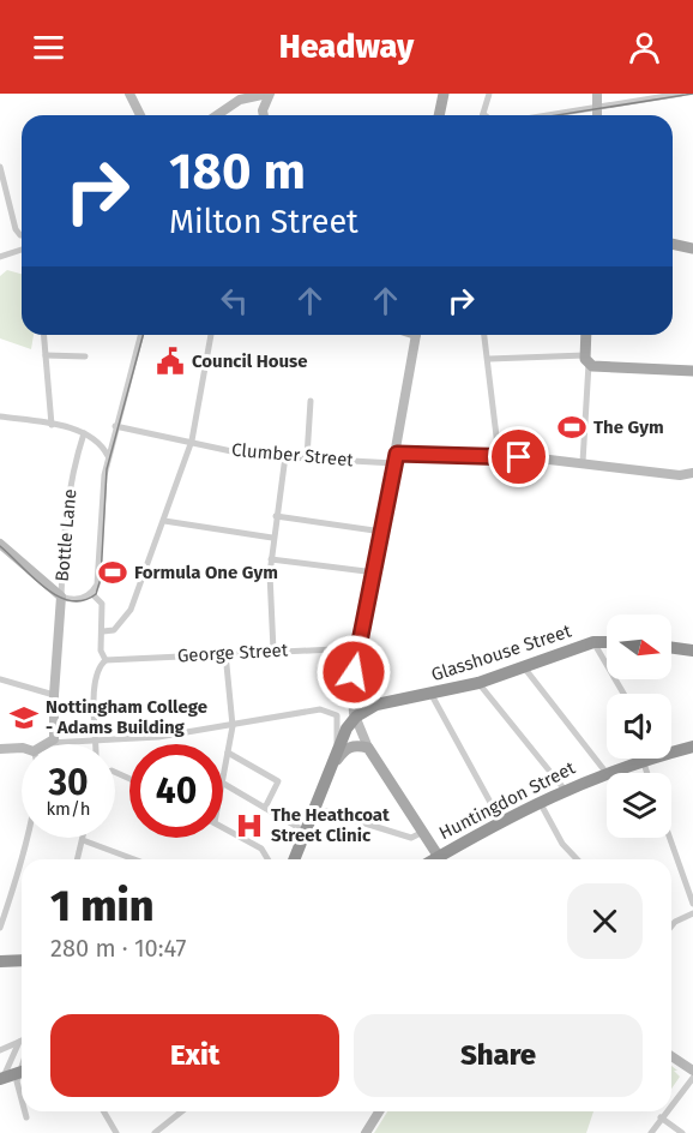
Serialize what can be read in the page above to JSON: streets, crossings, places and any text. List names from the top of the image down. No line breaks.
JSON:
{"streets":{"highway":["Glasshouse Street","Huntingdon Street"],"street":["Clumber Street","Bottle Lane","George Street"]},"places":{"public building":["Council House"],"sports":["The Gym","Formula One Gym"],"school or university":["Nottingham College - Adams Building"],"hospital":["The Heathcoat Street Clinic"]},"north":"right","page":{"header":"Headway","turn":["180 m","Milton Street"],"speed":"30 km/h","limit":"40","heading":["1 min","280 m · 10:47"],"buttons":["Exit","Share"]}}
